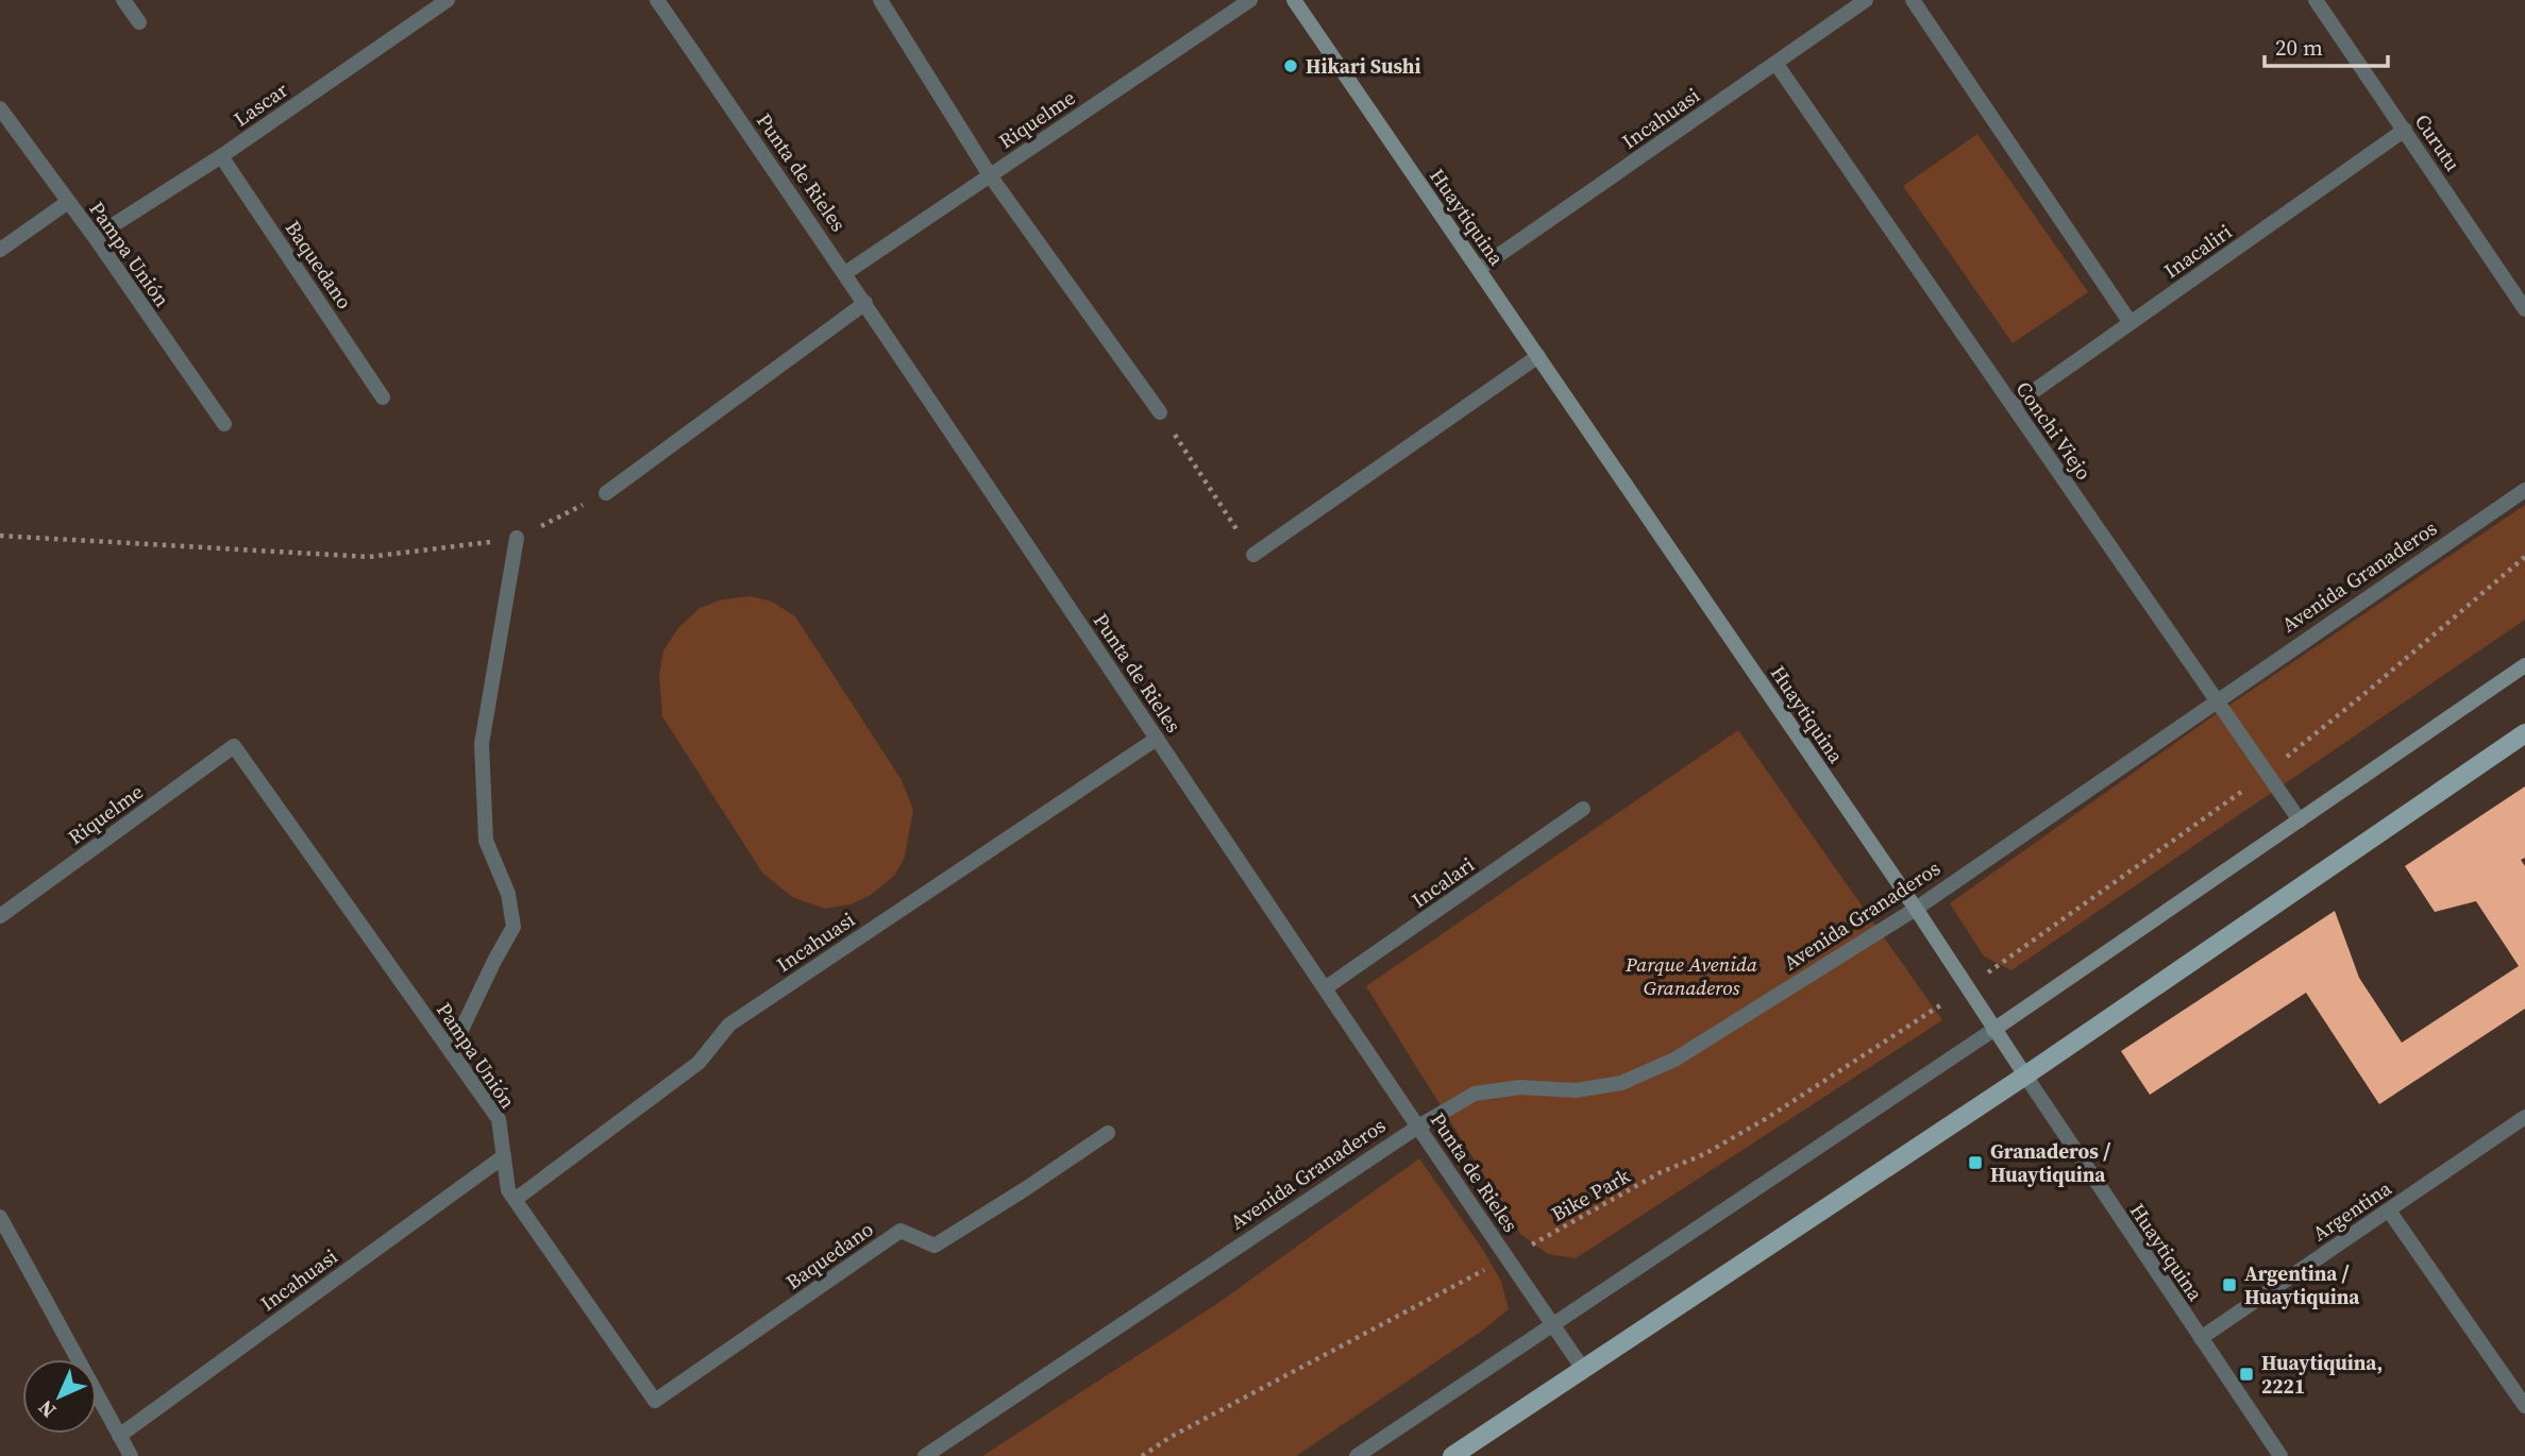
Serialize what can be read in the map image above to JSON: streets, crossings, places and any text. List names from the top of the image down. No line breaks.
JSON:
{"streets":{"main road":["Huaytiquina"],"street":["Lascar","Incahuasi","Riquelme","Curutu","Punta de Rieles","Inacaliri","Pampa Unión","Baquedano","Conchi Viejo","Avenida Granaderos","Incalari","Argentina"],"path":["Bike Park"]},"crossings":[["Lascar","Pampa Unión"],["Lascar","Baquedano"],["Incahuasi","Punta de Rieles"],["Incahuasi","Huaytiquina"],["Incahuasi","Pampa Unión"],["Incahuasi","Conchi Viejo"],["Riquelme","Punta de Rieles"],["Riquelme","Pampa Unión"],["Curutu","Inacaliri"],["Punta de Rieles","Avenida Granaderos"],["Punta de Rieles","Incalari"],["Punta de Rieles","Bike Park"],["Huaytiquina","Avenida Granaderos"],["Huaytiquina","Bike Park"],["Huaytiquina","Argentina"],["Inacaliri","Conchi Viejo"],["Pampa Unión","Baquedano"],["Conchi Viejo","Avenida Granaderos"]],"parks":["Parque Avenida Granaderos"],"places":{"other":["Hikari Sushi"],"transit":["Granaderos / Huaytiquina","Argentina / Huaytiquina","Huaytiquina, 2221"]},"scale_bar":"20 m","north":"bottom left"}
